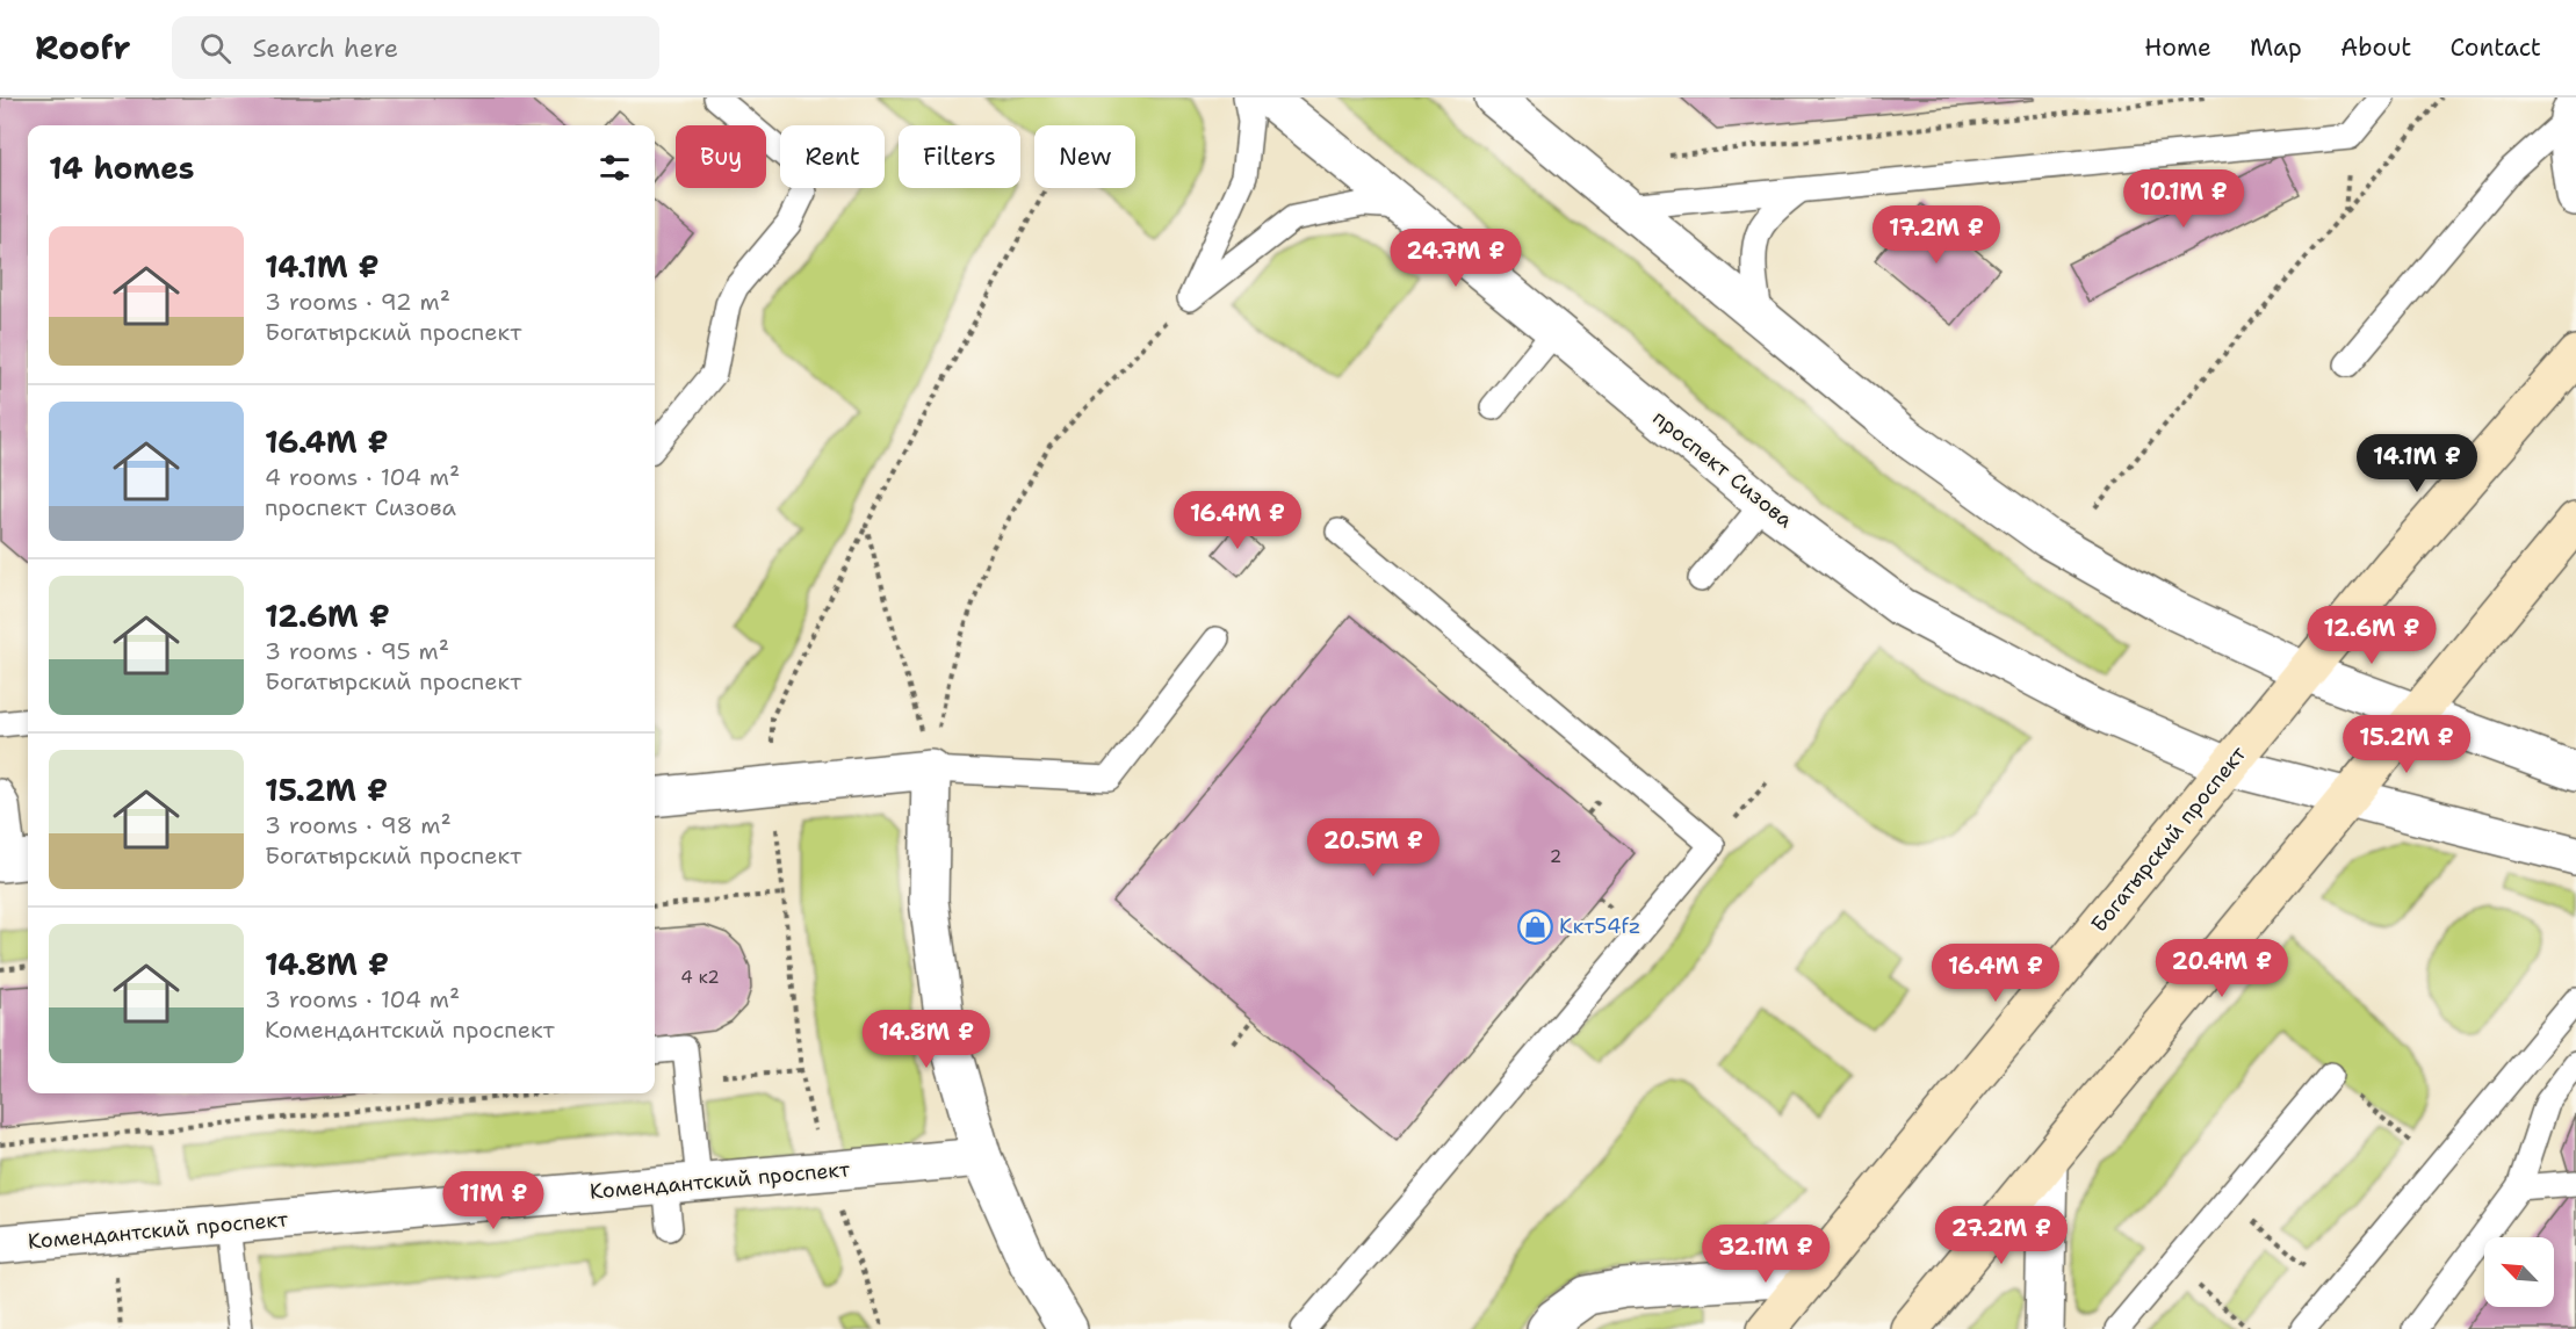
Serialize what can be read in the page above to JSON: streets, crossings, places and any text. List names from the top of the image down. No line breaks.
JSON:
{"streets":{"main road":["Богатырский проспект"],"street":["проспект Сизова","Комендантский проспект"]},"crossings":[["проспект Сизова","Богатырский проспект"]],"places":{"shop":["Kкт54fz"]},"house_numbers":["2","4 к2"],"north":"top left","page":{"header":"Roofr","search":"Search here","nav":["Home","Map","About","Contact"],"chip":["Buy","Rent","Filters","New"],"heading":"14 homes","price":["10.1M ₽","17.2M ₽","24.7M ₽","14.1M ₽","16.4M ₽","12.6M ₽","15.2M ₽","20.5M ₽","20.4M ₽","16.4M ₽","14.8M ₽","11M ₽","27.2M ₽","32.1M ₽"],"list":[{"name":"14.1M ₽","note":"3 rooms · 92 m² · Богатырский проспект"},{"name":"16.4M ₽","note":"4 rooms · 104 m² · проспект Сизова"},{"name":"12.6M ₽","note":"3 rooms · 95 m² · Богатырский проспект"},{"name":"15.2M ₽","note":"3 rooms · 98 m² · Богатырский проспект"},{"name":"14.8M ₽","note":"3 rooms · 104 m² · Комендантский проспект"}]}}
